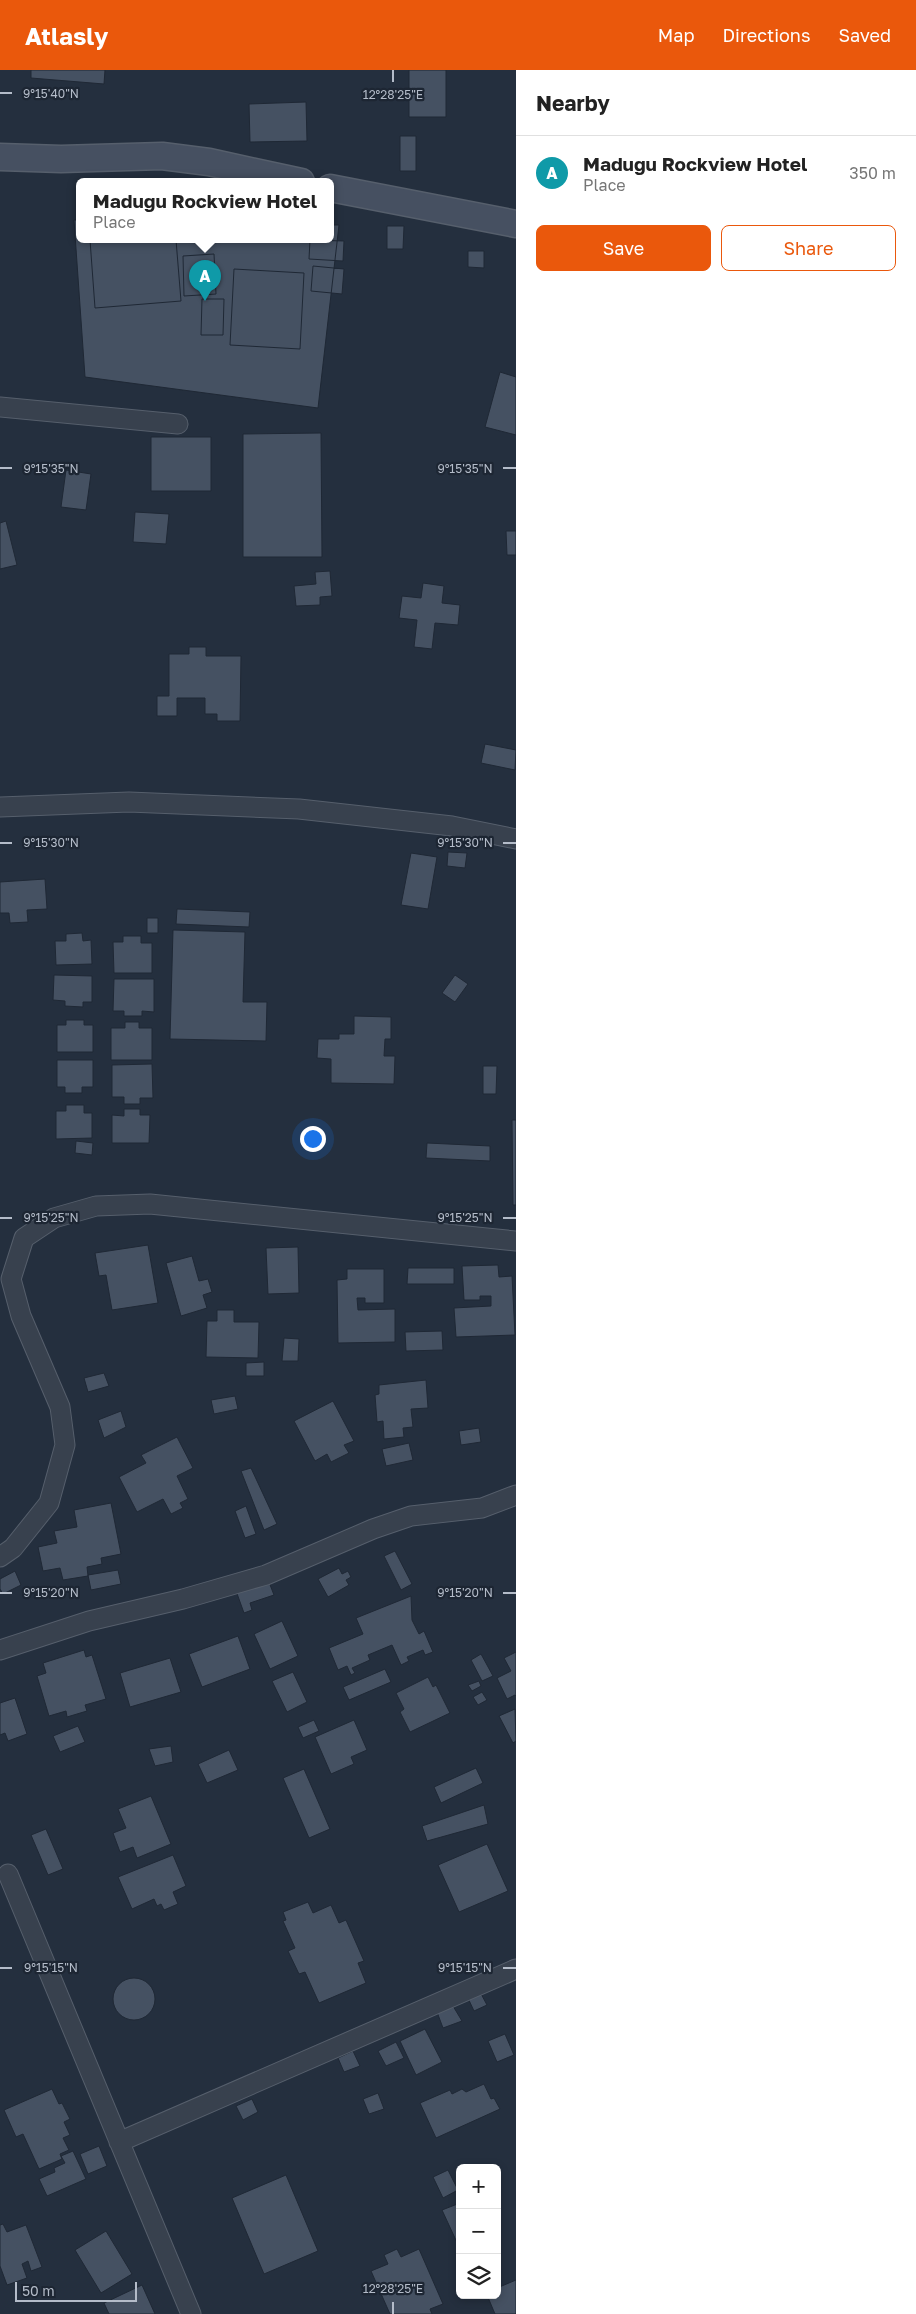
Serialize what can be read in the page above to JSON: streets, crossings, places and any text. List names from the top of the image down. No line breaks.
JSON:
{"scale_bar":"50 m","page":{"header":"Atlasly","nav":["Map","Directions","Saved"],"heading":"Nearby","list":[{"mark":"A","name":"Madugu Rockview Hotel","note":"Place","value":"350 m"}],"popup":["Madugu Rockview Hotel","Place"],"buttons":["Save","Share"],"pins":"A","map_buttons":["+","−"],"scale":"50 m"},"coordinates":["9°15'40\"N","12°28'25\"E","9°15'35\"N","9°15'30\"N","9°15'25\"N","9°15'20\"N","9°15'15\"N"]}
